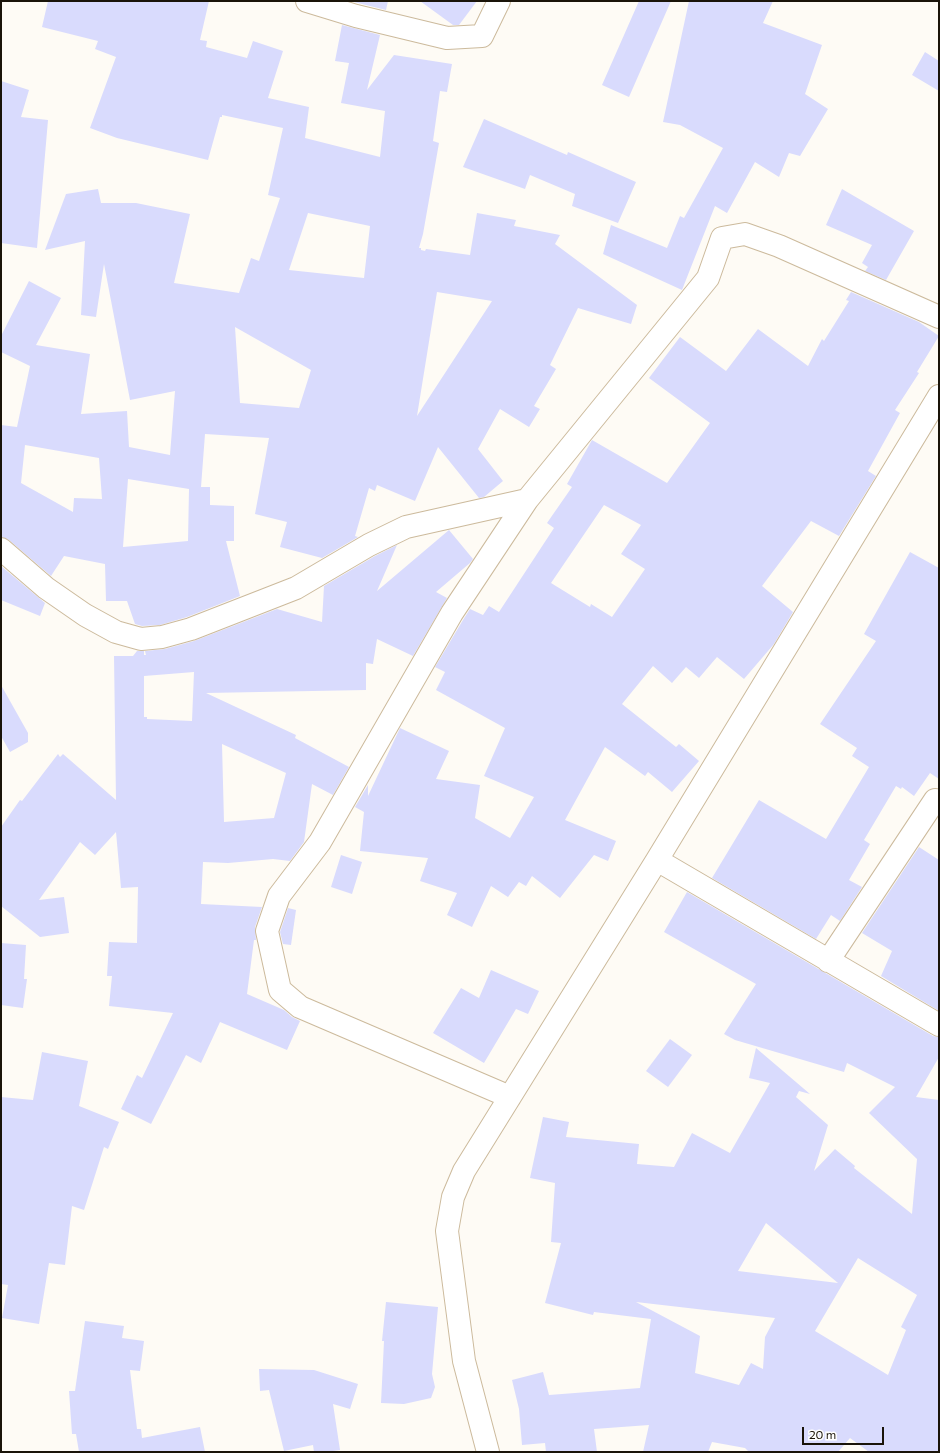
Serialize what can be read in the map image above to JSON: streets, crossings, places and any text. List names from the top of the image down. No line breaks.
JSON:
{"scale_bar":"20 m"}
